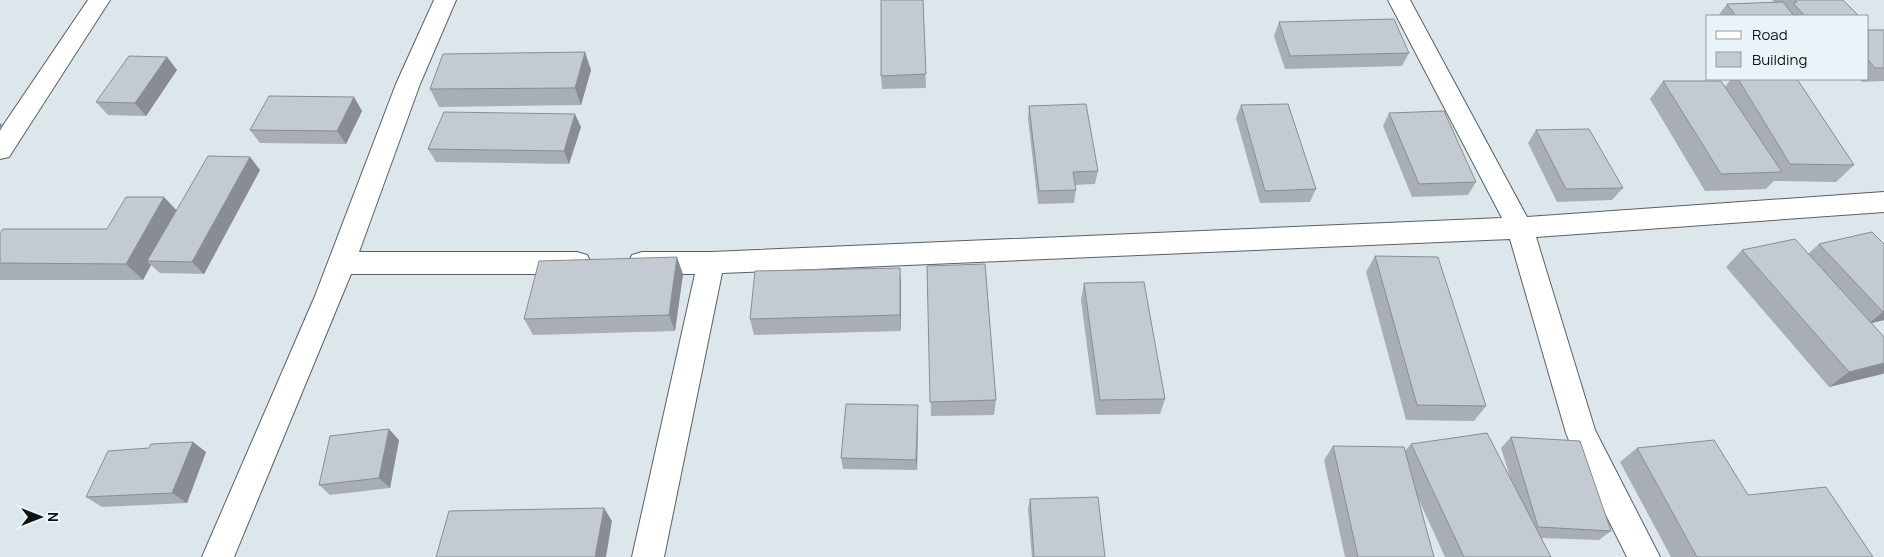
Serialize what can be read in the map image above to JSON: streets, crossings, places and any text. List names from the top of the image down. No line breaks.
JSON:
{"legend":["Road","Building"],"north":"right"}
